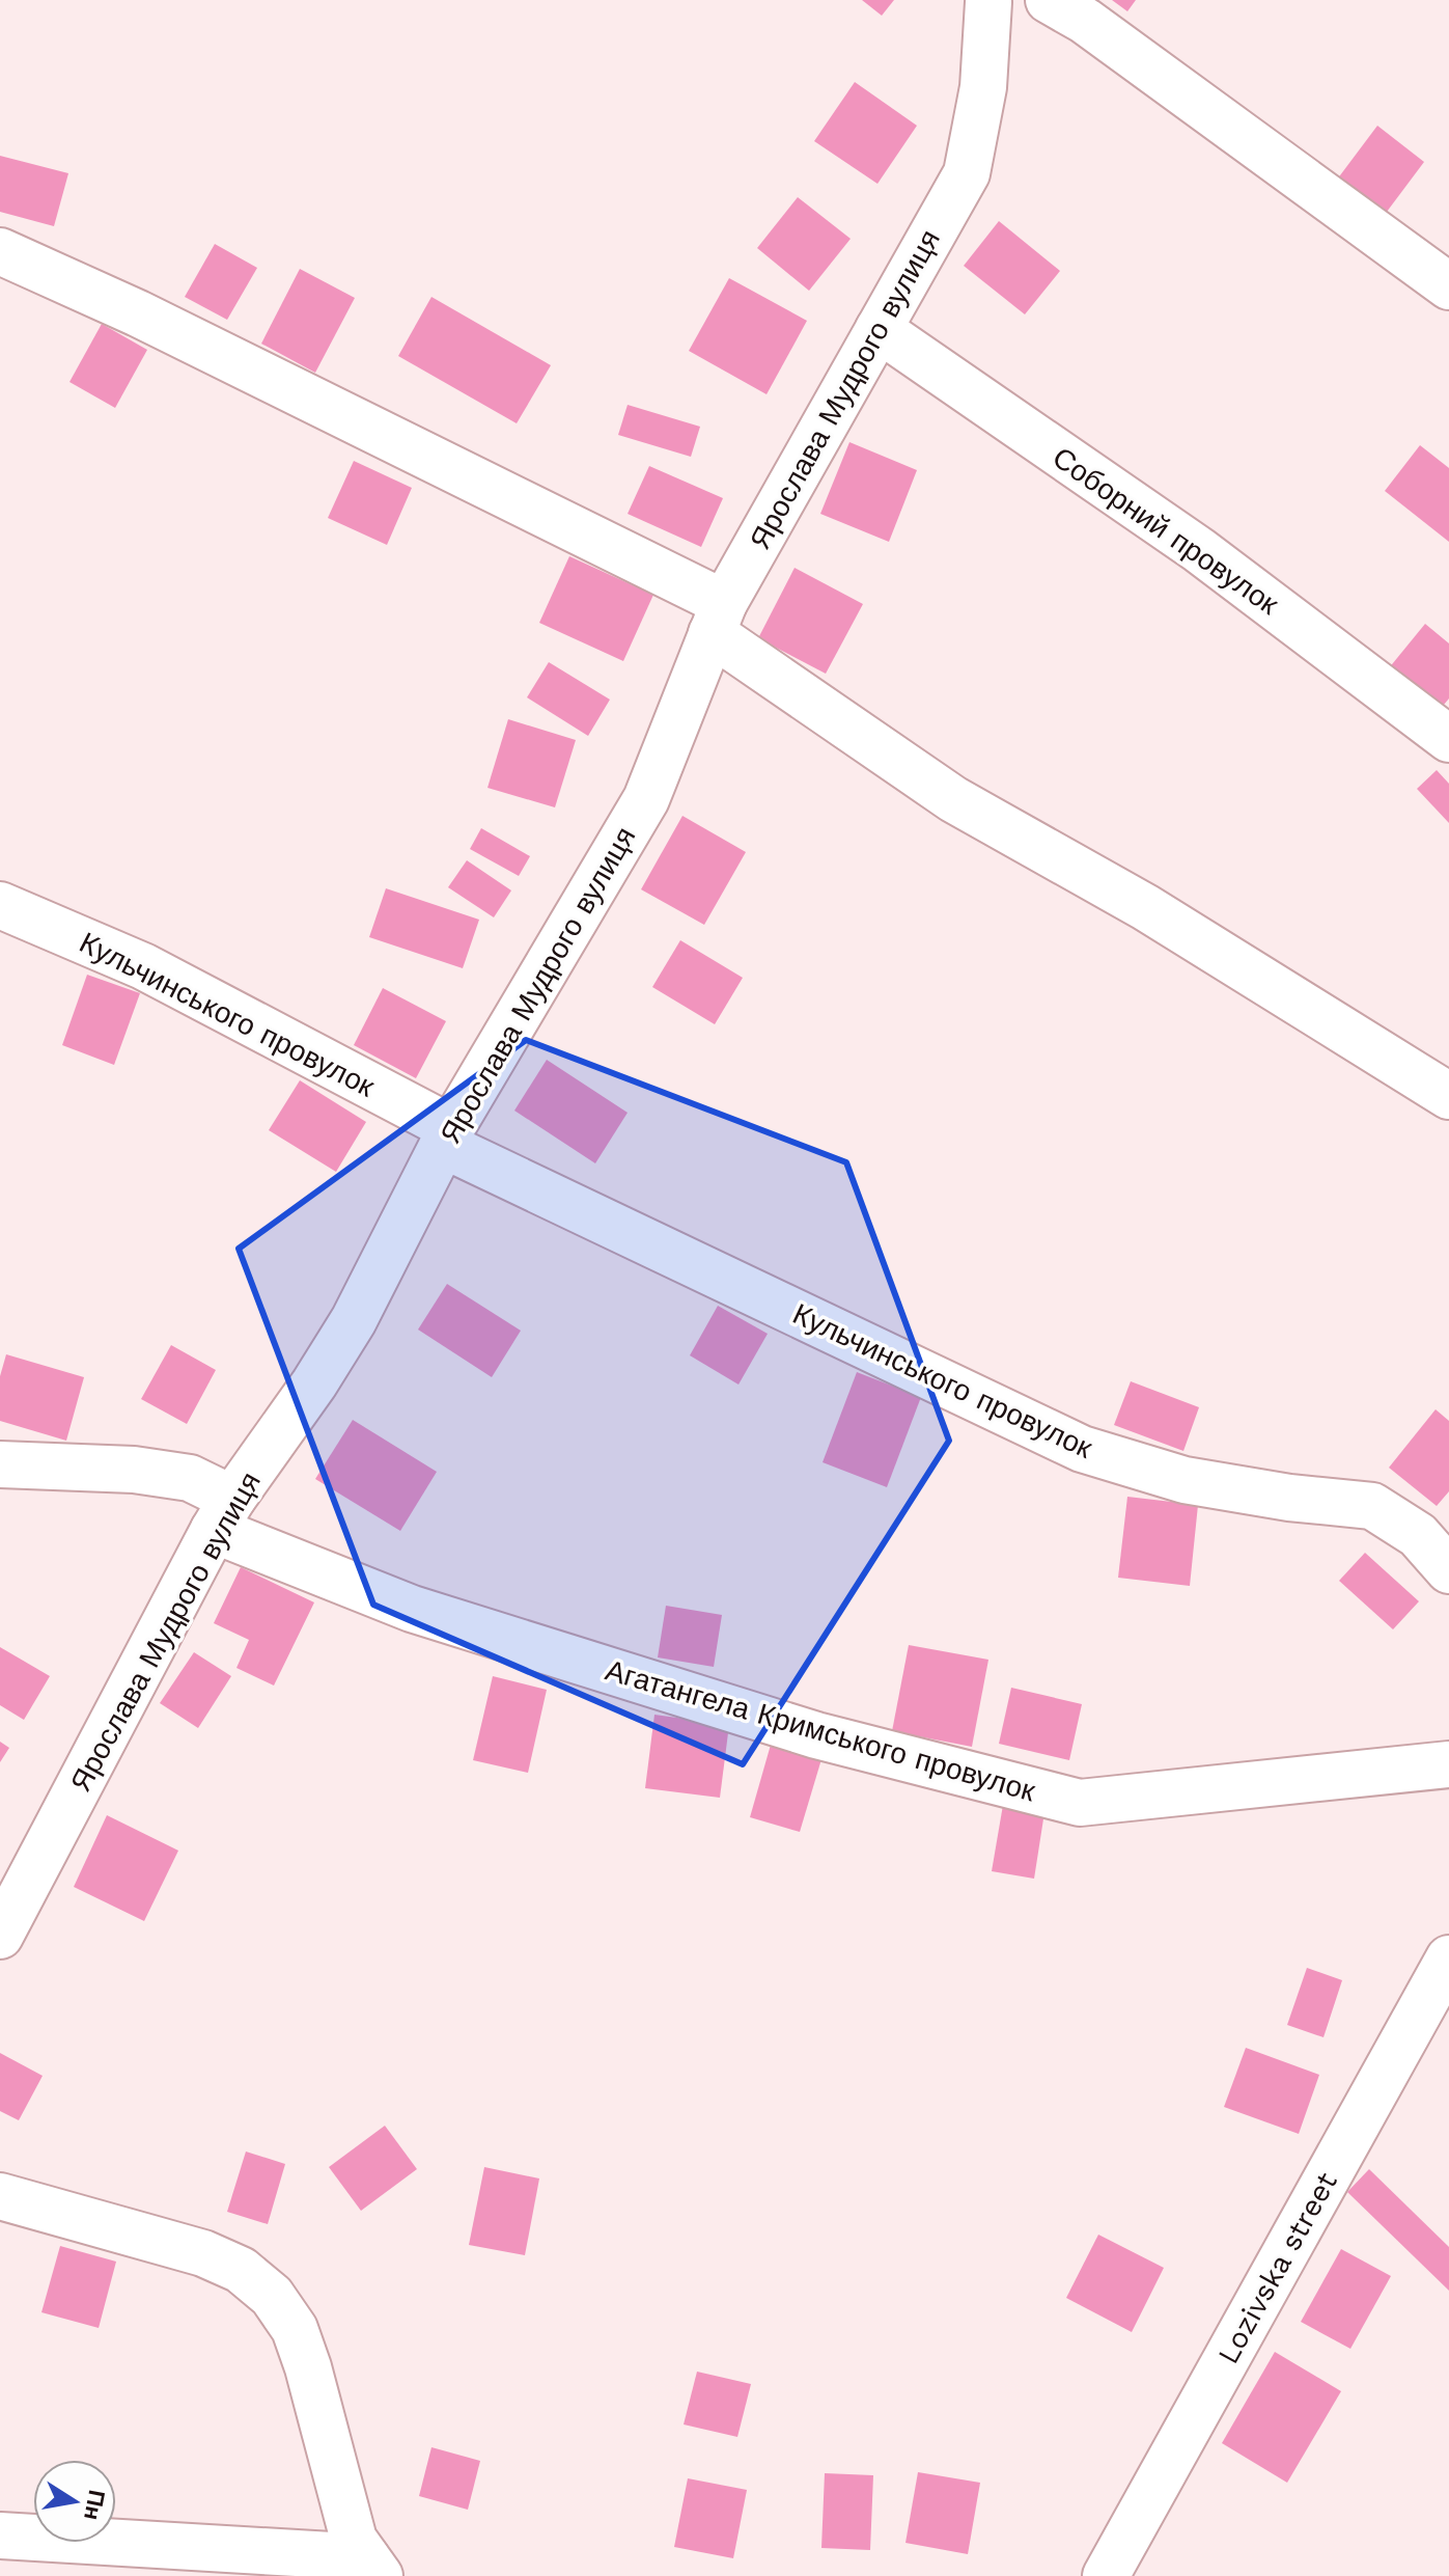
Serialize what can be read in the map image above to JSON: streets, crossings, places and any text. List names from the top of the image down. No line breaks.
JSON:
{"streets":{"street":["Ярослава Мудрого вулиця","Соборний провулок","Кульчинського провулок","Агатангела Кримського провулок","Lozivska street"]},"crossings":[["Ярослава Мудрого вулиця","Соборний провулок"],["Ярослава Мудрого вулиця","Кульчинського провулок"],["Ярослава Мудрого вулиця","Агатангела Кримського провулок"]],"north":"right"}
